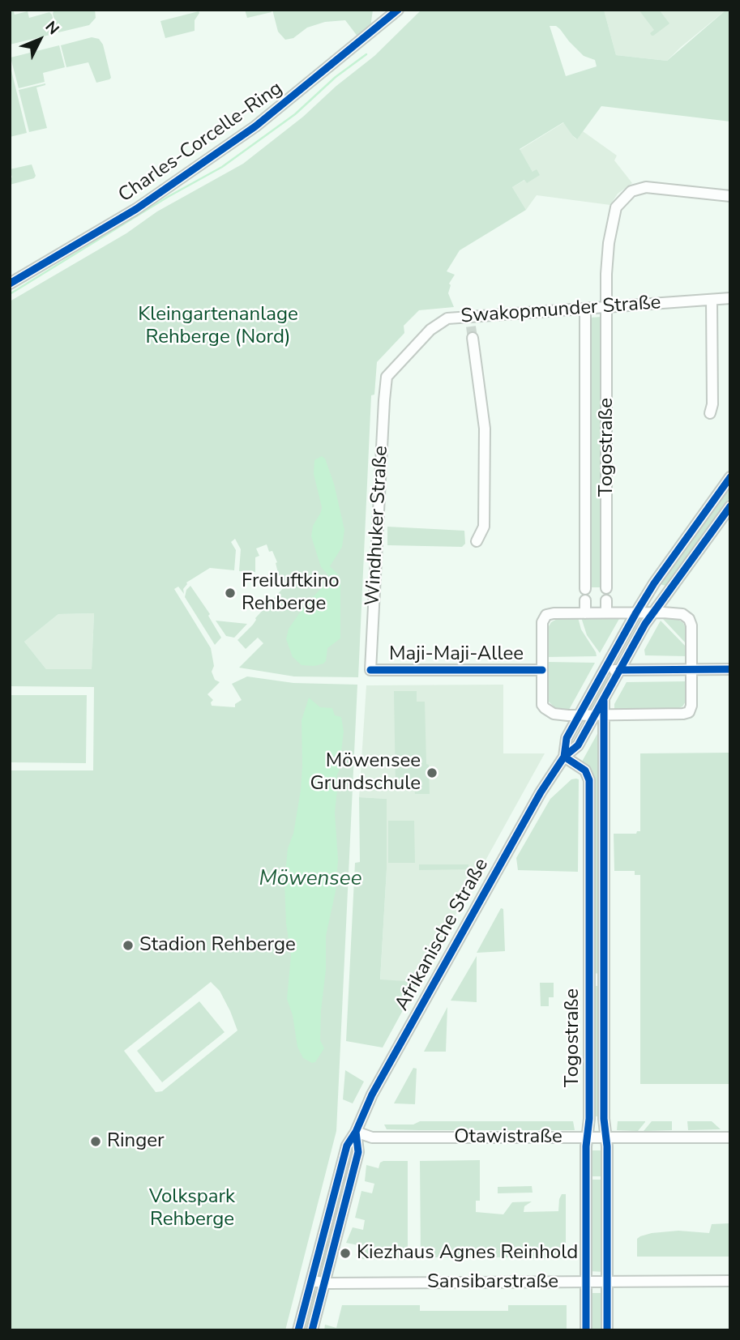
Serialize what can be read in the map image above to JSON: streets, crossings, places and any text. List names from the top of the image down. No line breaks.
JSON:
{"streets":{"street":["Charles-Corcelle-Ring","Swakopmunder Straße","Togostraße","Windhuker Straße","Maji-Maji-Allee","Afrikanische Straße","Otawistraße","Sansibarstraße"]},"crossings":[["Swakopmunder Straße","Togostraße"],["Swakopmunder Straße","Windhuker Straße"],["Togostraße","Afrikanische Straße"],["Togostraße","Otawistraße"],["Togostraße","Sansibarstraße"],["Windhuker Straße","Maji-Maji-Allee"],["Afrikanische Straße","Otawistraße"],["Afrikanische Straße","Sansibarstraße"]],"water":["Möwensee"],"parks":["Kleingartenanlage Rehberge (Nord)","Volkspark Rehberge"],"places":["Freiluftkino Rehberge","Möwensee Grundschule","Stadion Rehberge","Ringer","Kiezhaus Agnes Reinhold"],"north":"top right"}
